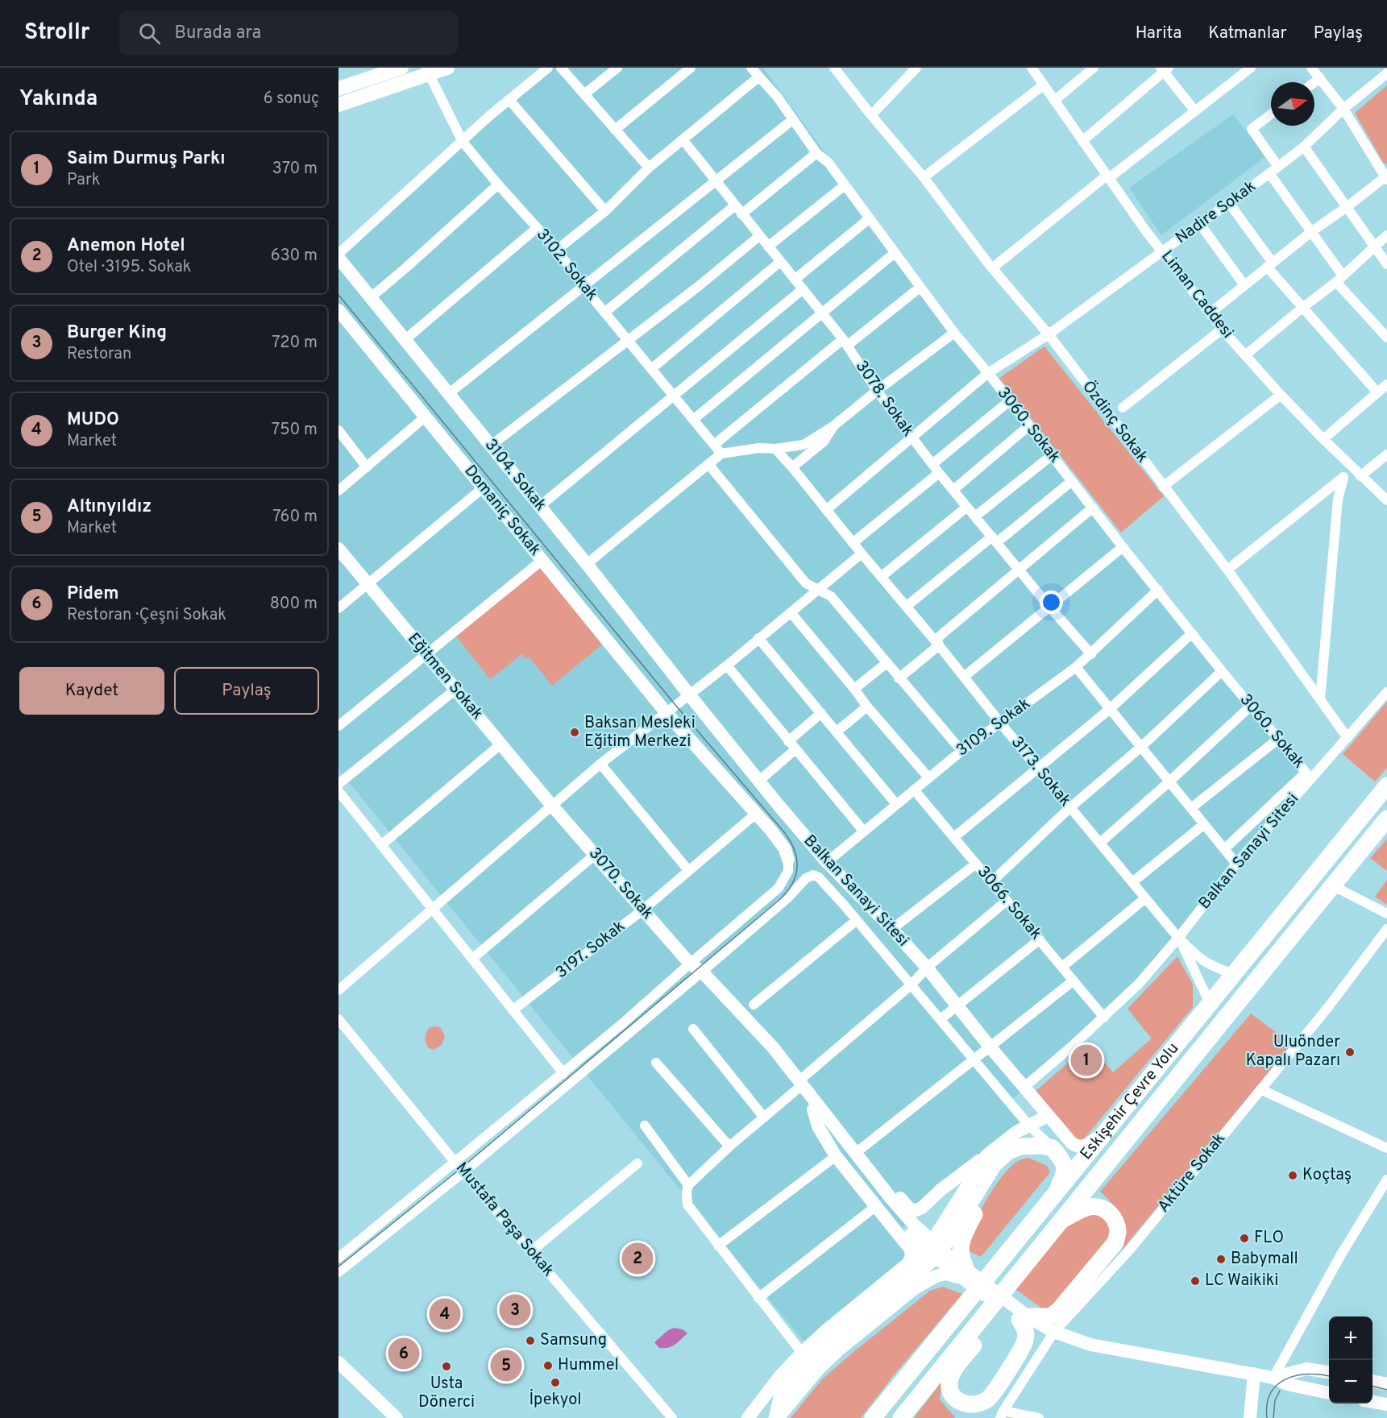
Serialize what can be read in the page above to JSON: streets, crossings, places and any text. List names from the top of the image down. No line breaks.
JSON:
{"streets":{"highway":["Eskişehir Çevre Yolu"],"street":["Nadire Sokak","3102. Sokak","Liman Caddesi","3078. Sokak","Özdinç Sokak","3060. Sokak","3104. Sokak","Domaniç Sokak","Eğitmen Sokak","3109. Sokak","3173. Sokak","Balkan Sanayi Sitesi","3070. Sokak","3066. Sokak","3197. Sokak","Aktüre Sokak","Mustafa Paşa Sokak"]},"crossings":[["Nadire Sokak","Liman Caddesi"],["Nadire Sokak","3078. Sokak"],["Nadire Sokak","Özdinç Sokak"],["Nadire Sokak","3060. Sokak"],["Nadire Sokak","3173. Sokak"],["3078. Sokak","3109. Sokak"],["3060. Sokak","3109. Sokak"],["3060. Sokak","Balkan Sanayi Sitesi"],["3104. Sokak","Balkan Sanayi Sitesi"],["Domaniç Sokak","3197. Sokak"],["Eğitmen Sokak","3070. Sokak"],["3109. Sokak","3173. Sokak"],["3109. Sokak","Balkan Sanayi Sitesi"],["3109. Sokak","3066. Sokak"],["3173. Sokak","Balkan Sanayi Sitesi"],["3173. Sokak","Eskişehir Çevre Yolu"],["Balkan Sanayi Sitesi","3066. Sokak"],["Balkan Sanayi Sitesi","Eskişehir Çevre Yolu"],["3070. Sokak","3197. Sokak"]],"places":["Baksan Mesleki Eğitim Merkezi","Uluönder Kapalı Pazarı","Koçtaş","FLO","Babymall","LC Waikiki","Samsung","Hummel","Usta Dönerci","İpekyol"],"north":"right","page":{"header":"Strollr","search":"Burada ara","nav":["Harita","Katmanlar","Paylaş"],"heading":["Yakında","6 sonuç"],"list":[{"mark":"1","name":"Saim Durmuş Parkı","note":"Park","value":"370 m"},{"mark":"2","name":"Anemon Hotel","note":"Otel · 3195. Sokak","value":"630 m"},{"mark":"3","name":"Burger King","note":"Restoran","value":"720 m"},{"mark":"4","name":"MUDO","note":"Market","value":"750 m"},{"mark":"5","name":"Altınyıldız","note":"Market","value":"760 m"},{"mark":"6","name":"Pidem","note":"Restoran · Çeşni Sokak","value":"800 m"}],"buttons":["Kaydet","Paylaş"],"pins":["1","2","3","4","6","5"],"map_buttons":["+","−"]}}
